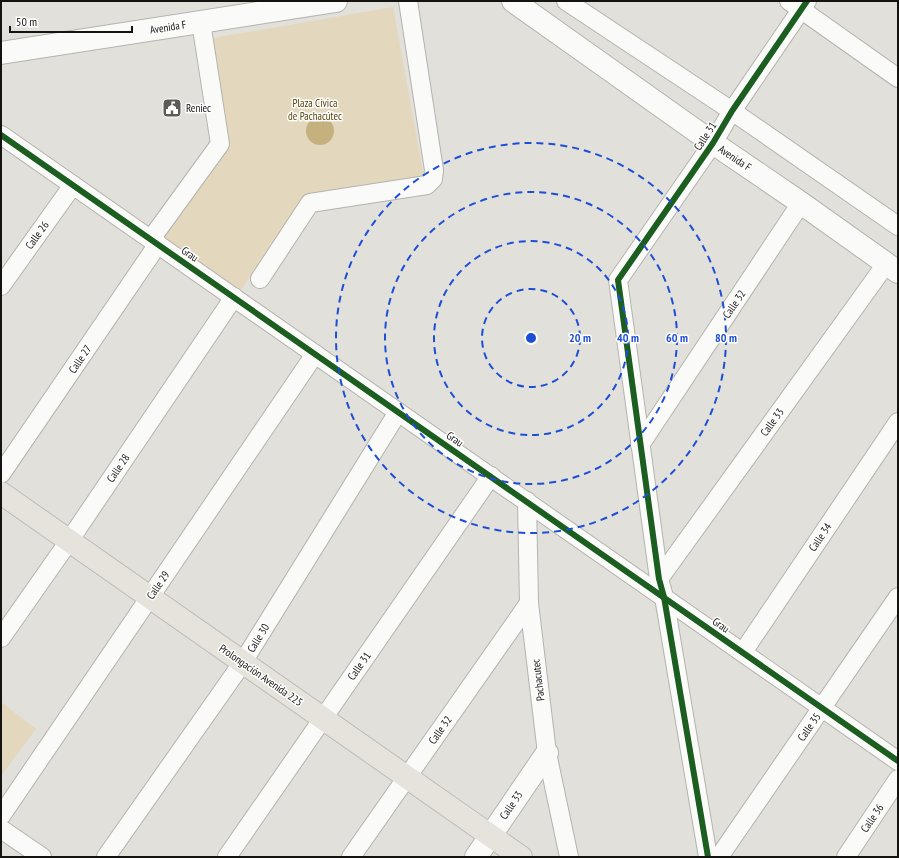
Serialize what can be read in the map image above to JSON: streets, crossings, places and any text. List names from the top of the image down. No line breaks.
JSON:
{"streets":{"main road":["Prolongación Avenida 225"],"street":["Avenida F","Calle 31","Calle 26","Grau","Calle 32","Calle 27","Calle 33","Calle 28","Calle 34","Calle 29","Calle 30","Pachacutec","Calle 35","Calle 36"]},"crossings":[["Avenida F","Calle 31"],["Avenida F","Calle 32"],["Avenida F","Calle 27"],["Avenida F","Calle 33"],["Calle 31","Grau"],["Calle 31","Calle 32"],["Calle 31","Prolongación Avenida 225"],["Calle 26","Grau"],["Grau","Calle 27"],["Grau","Calle 28"],["Grau","Calle 34"],["Grau","Calle 29"],["Grau","Calle 30"],["Grau","Pachacutec"],["Grau","Calle 35"],["Calle 32","Prolongación Avenida 225"],["Calle 32","Pachacutec"],["Calle 33","Prolongación Avenida 225"],["Calle 33","Pachacutec"],["Calle 28","Prolongación Avenida 225"],["Calle 29","Prolongación Avenida 225"],["Calle 30","Prolongación Avenida 225"]],"parks":["Plaza Cívica de Pachacútec"],"places":{"public building":["Reniec"]},"scale_bar":"50 m","rings":["20 m","40 m","60 m","80 m"]}
